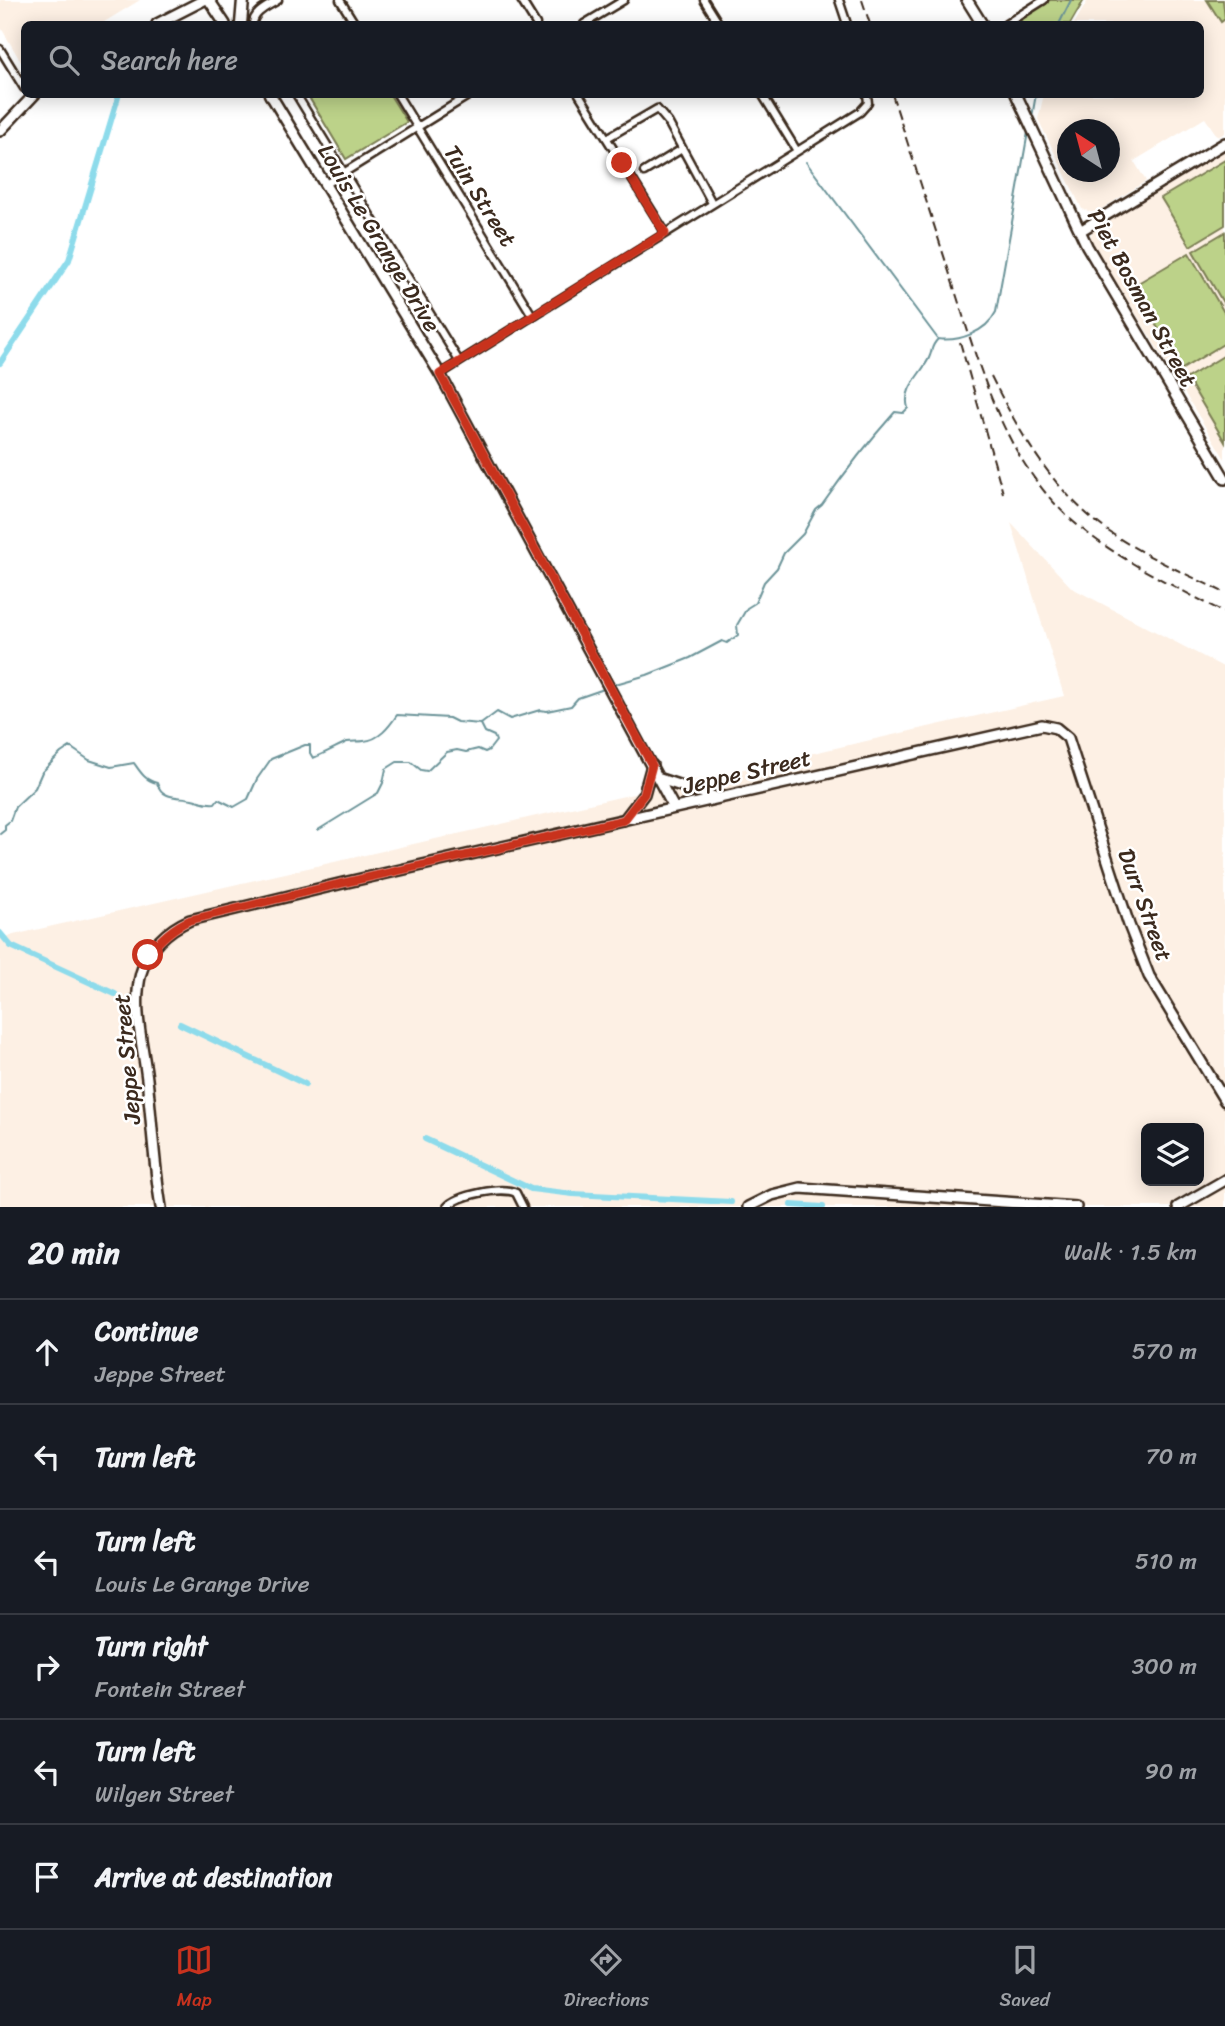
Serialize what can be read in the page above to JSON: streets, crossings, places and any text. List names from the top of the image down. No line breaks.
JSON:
{"streets":{"street":["Tuin Street","Louis Le Grange Drive","Piet Bosman Street","Jeppe Street","Durr Street"]},"crossings":[["Louis Le Grange Drive","Jeppe Street"],["Jeppe Street","Durr Street"]],"north":"top left","page":{"search":"Search here","heading":["20 min","Walk · 1.5 km"],"list":[["Continue","Jeppe Street","570 m"],["Turn left","70 m"],["Turn left","Louis Le Grange Drive","510 m"],["Turn right","Fontein Street","300 m"],["Turn left","Wilgen Street","90 m"],"Arrive at destination"],"nav":["Map","Directions","Saved"]}}
